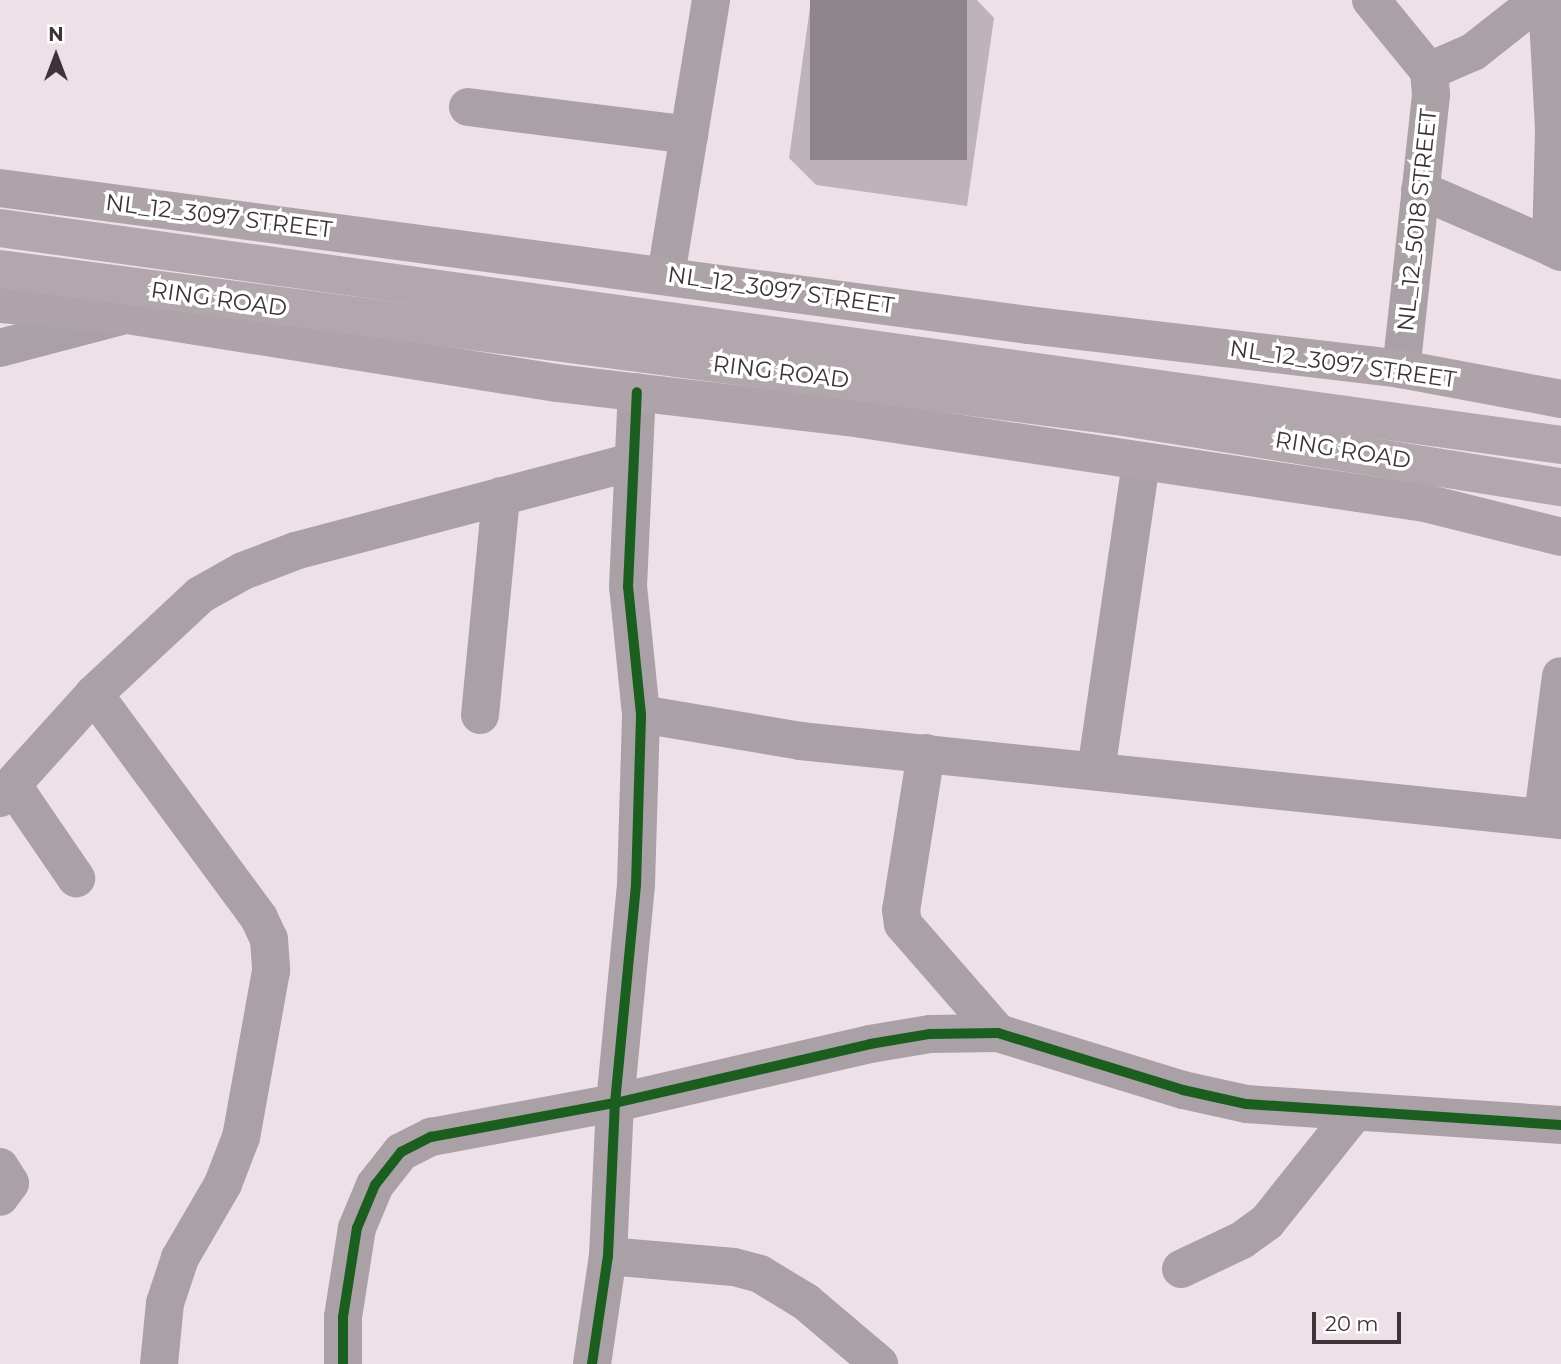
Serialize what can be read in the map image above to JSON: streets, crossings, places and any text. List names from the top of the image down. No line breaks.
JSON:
{"streets":{"highway":["RING ROAD"],"main road":["NL_12_3097 STREET"],"street":["NL_12_5018 STREET"]},"crossings":[["NL_12_3097 STREET","NL_12_5018 STREET"]],"scale_bar":"20 m","north":"top"}
